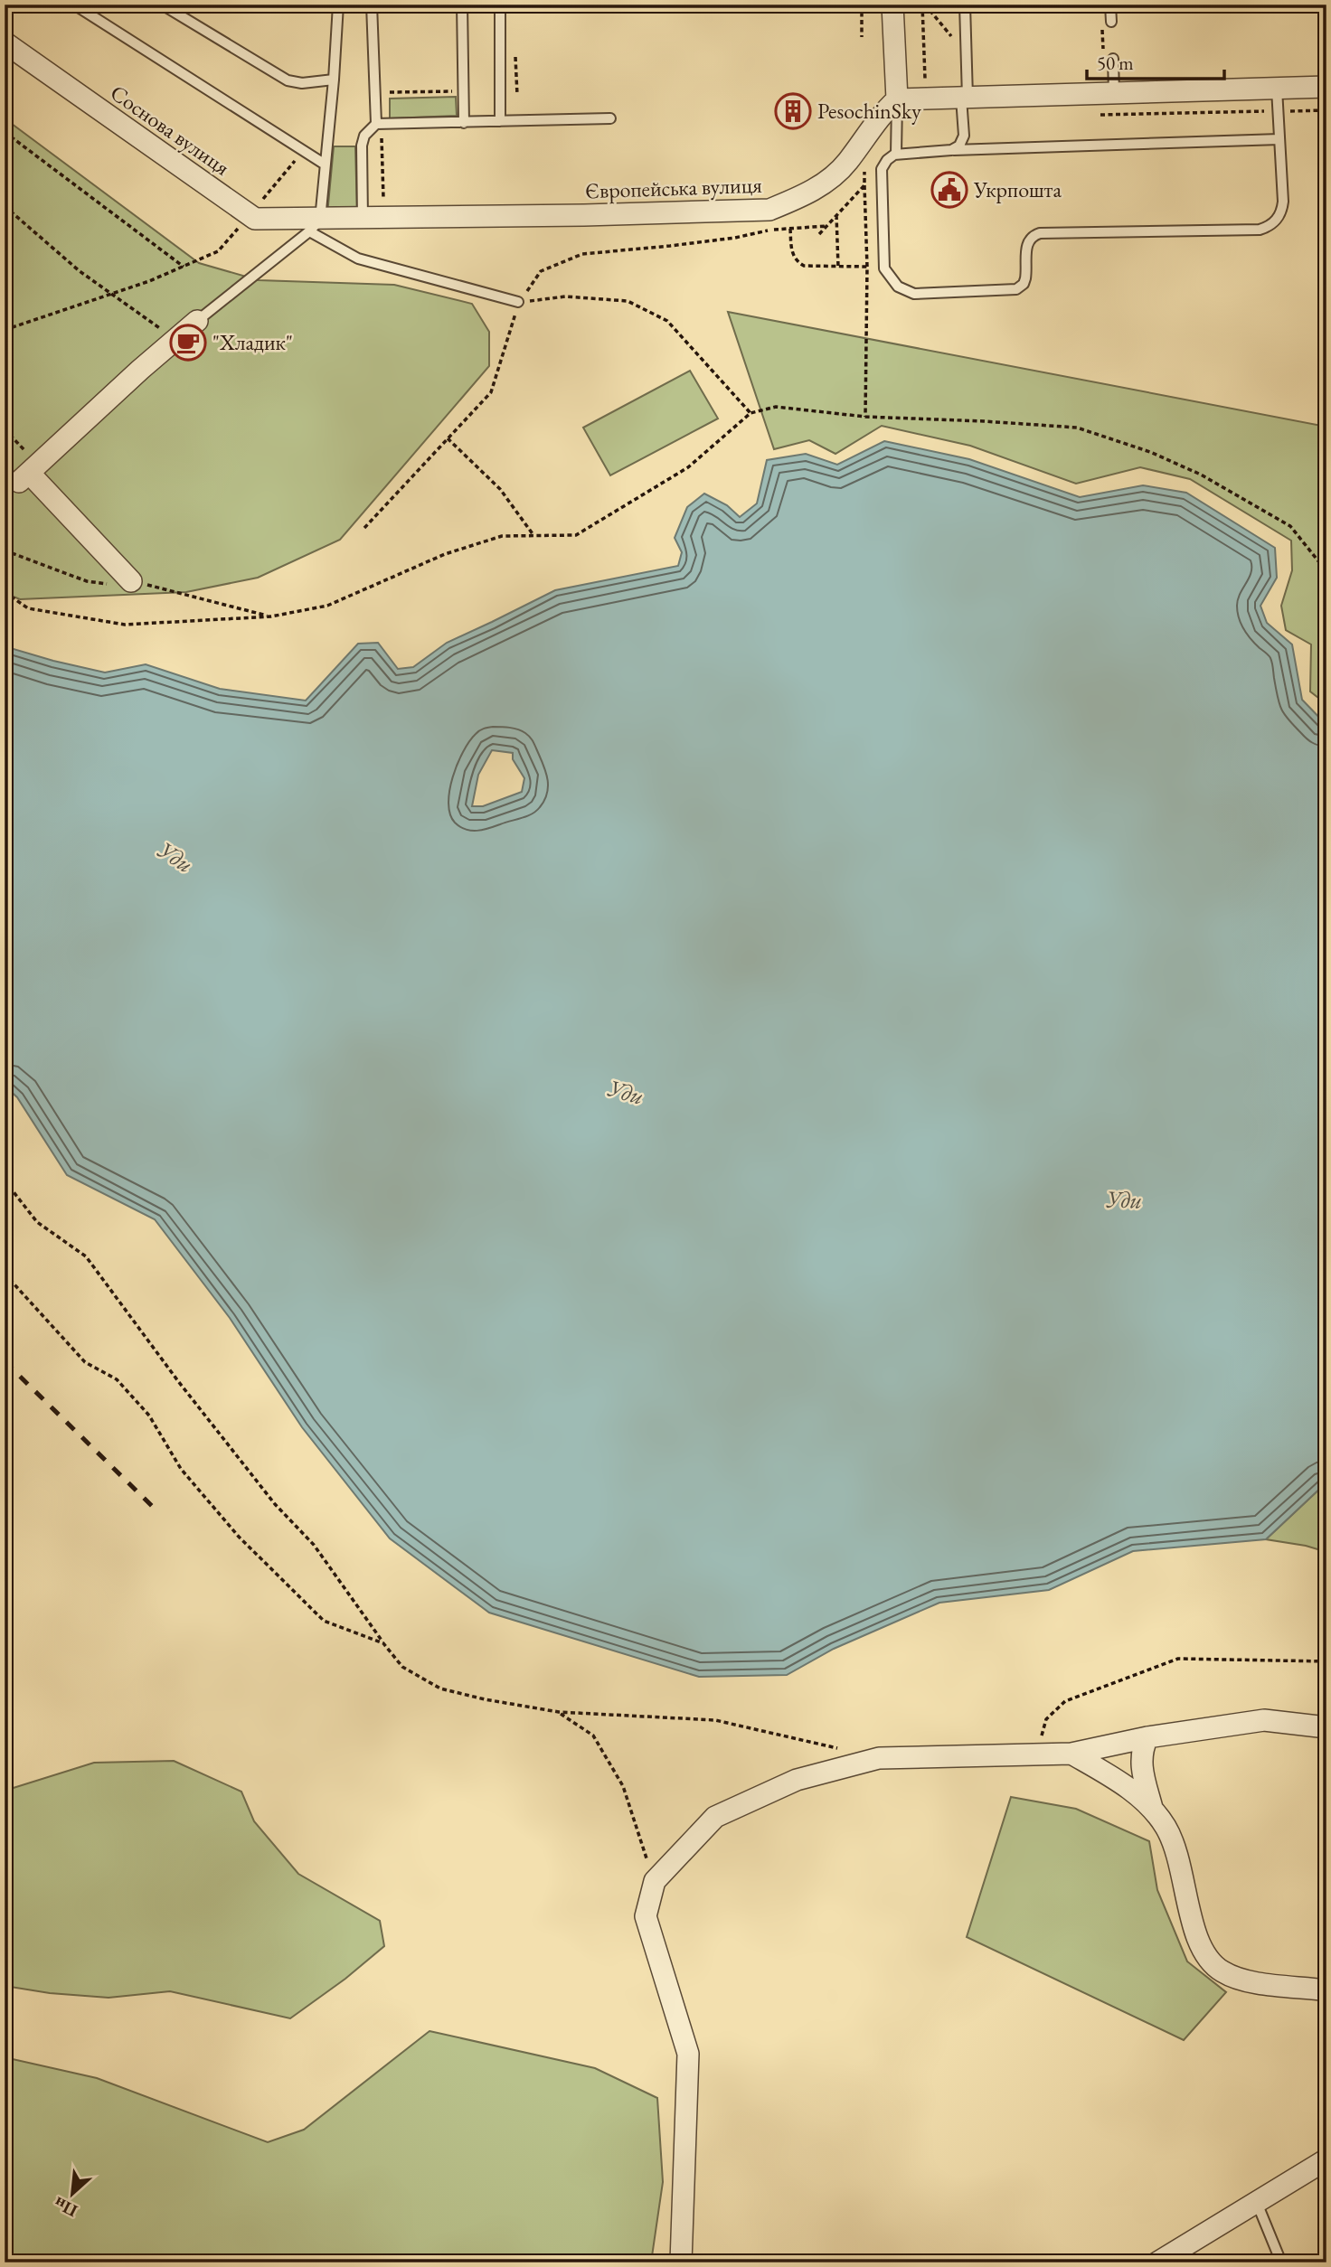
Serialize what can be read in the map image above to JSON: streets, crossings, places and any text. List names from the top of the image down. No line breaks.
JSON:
{"streets":{"street":["Соснова вулиця","Європейська вулиця"]},"crossings":[["Соснова вулиця","Європейська вулиця"]],"water":["Уди"],"places":{"building":["PesochinSky"],"public building":["Укрпошта"],"cafe":["\"Хладик\""]},"scale_bar":"50 m","north":"bottom left"}
